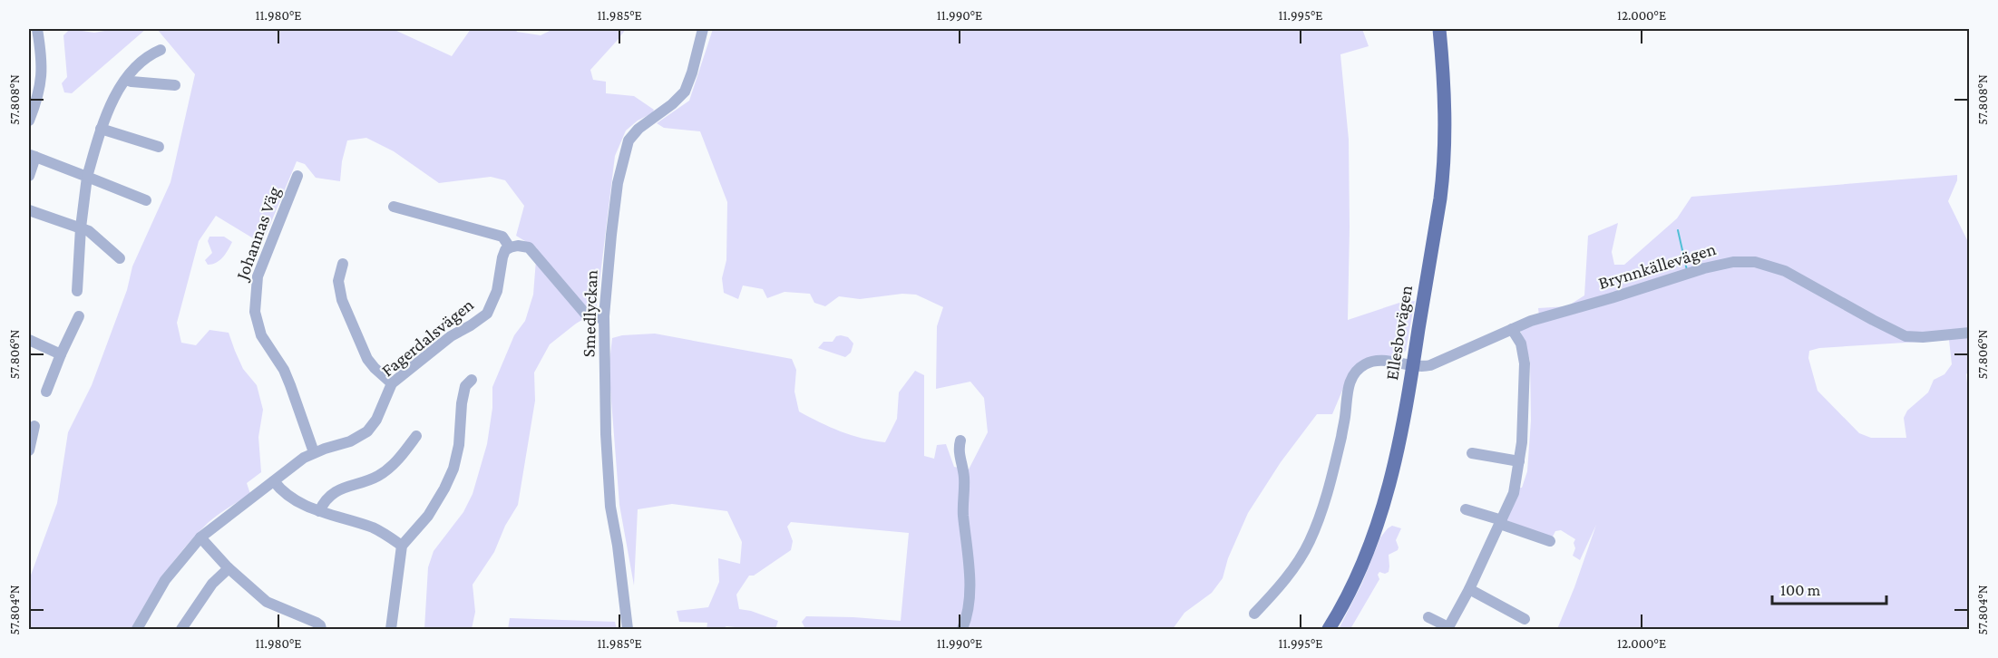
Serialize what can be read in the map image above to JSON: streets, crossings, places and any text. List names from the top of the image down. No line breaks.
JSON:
{"streets":{"main road":["Ellesbovägen"],"street":["Johannas Väg","Brynnkällevägen","Smedlyckan","Fagerdalsvägen"]},"crossings":[["Johannas Väg","Fagerdalsvägen"],["Brynnkällevägen","Ellesbovägen"]],"scale_bar":"100 m","coordinates":["11.980°E","11.985°E","11.990°E","11.995°E","12.000°E","57.808°N","57.806°N","57.804°N"]}
